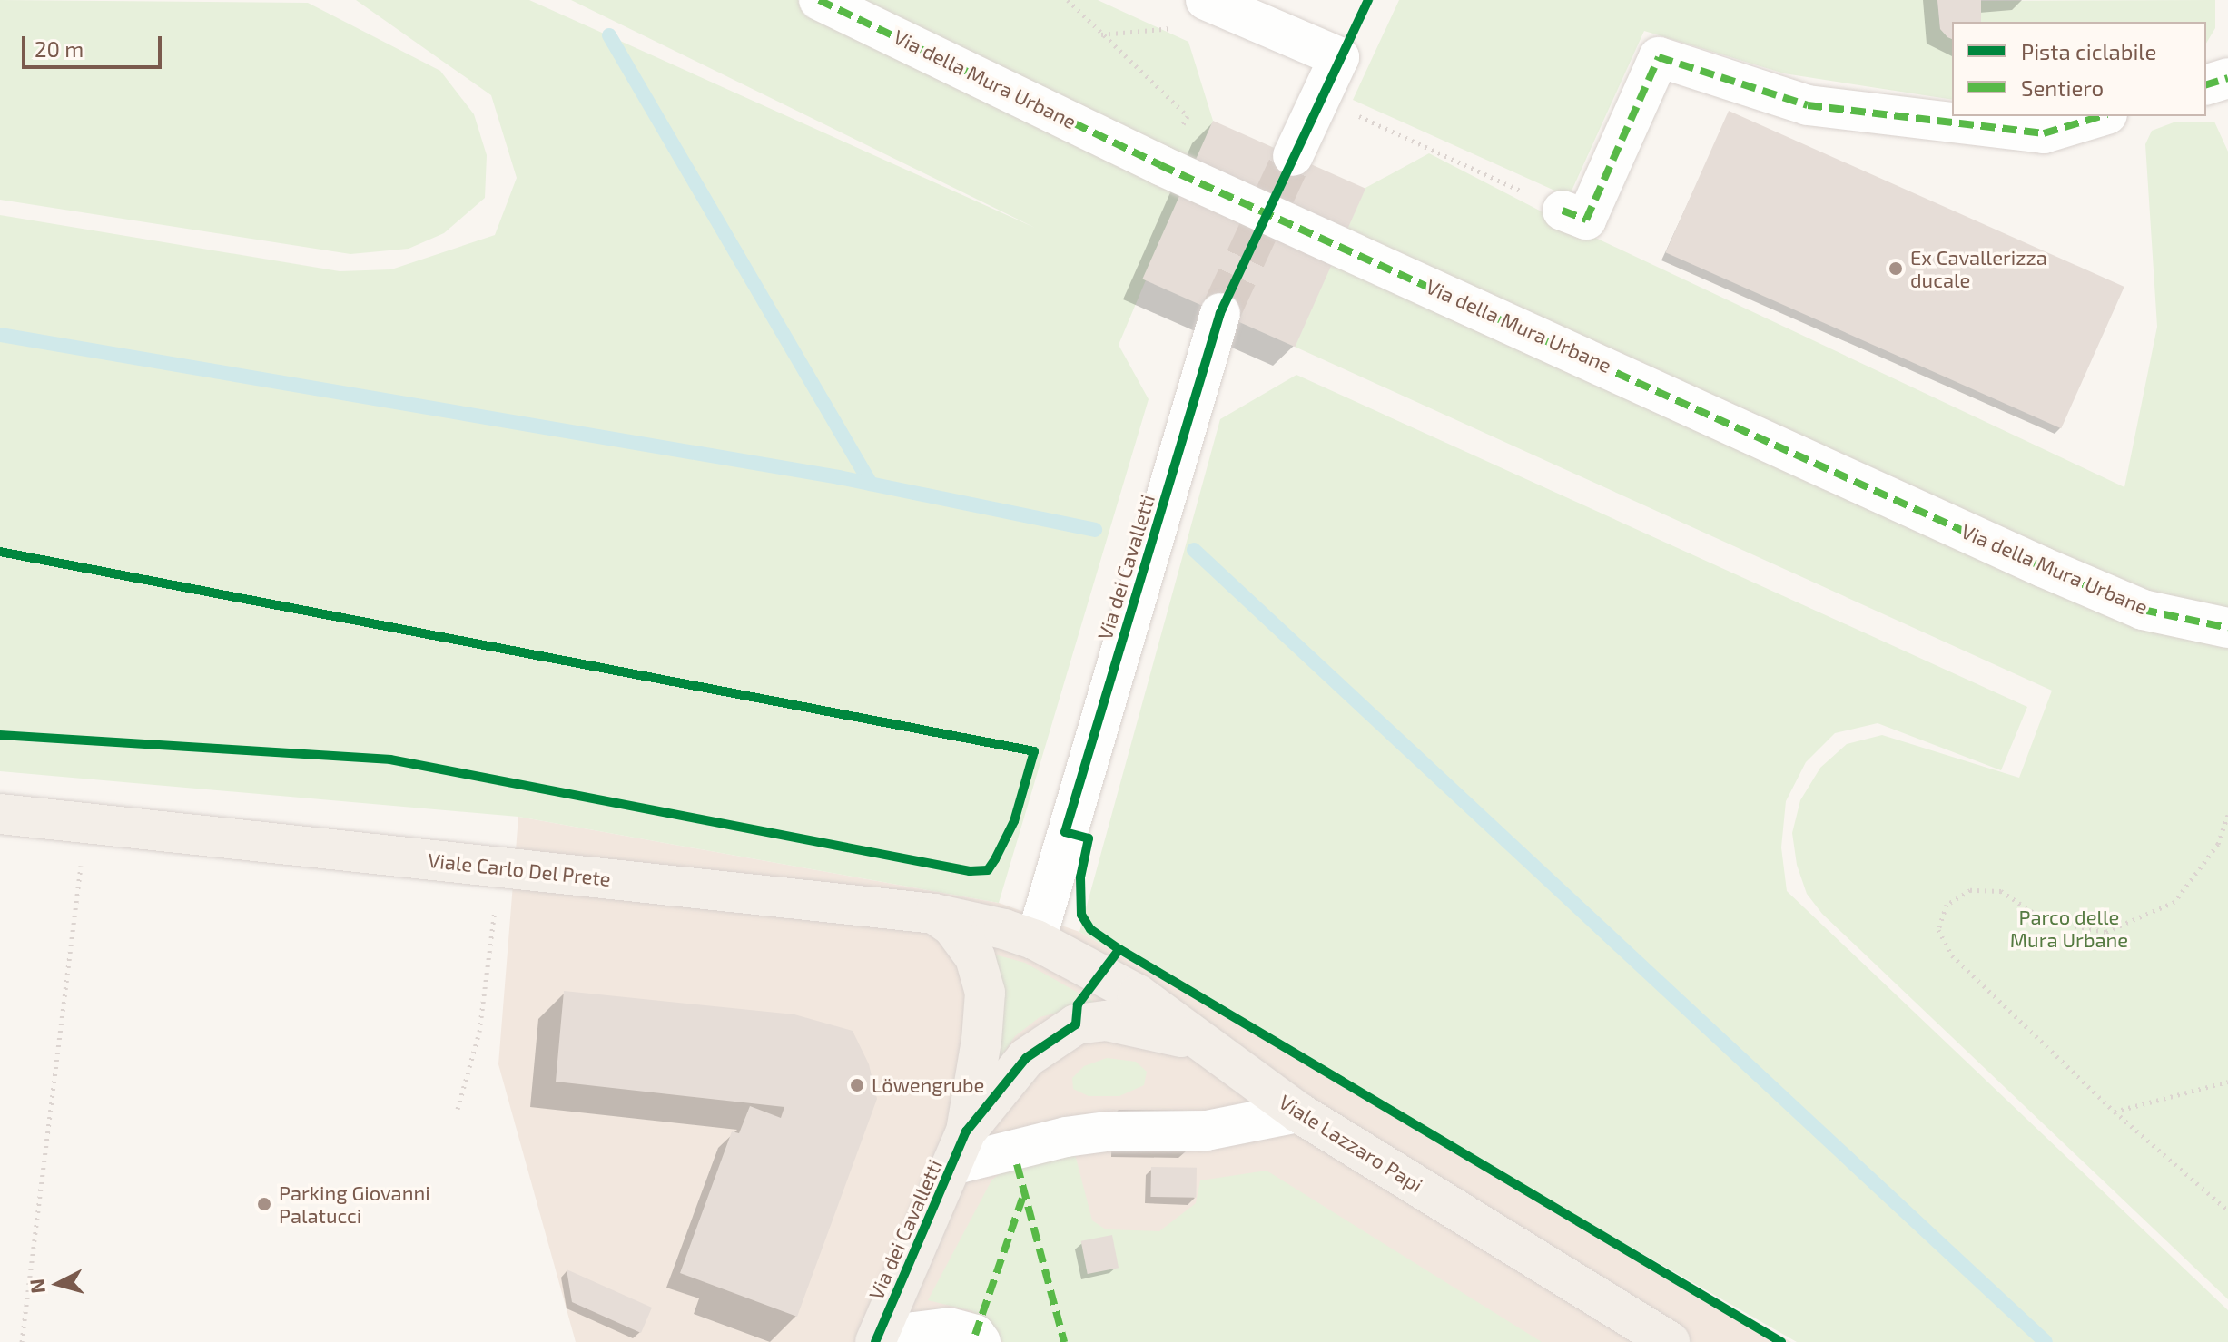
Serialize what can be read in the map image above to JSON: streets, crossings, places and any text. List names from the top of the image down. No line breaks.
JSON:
{"streets":{"main road":["Via dei Cavalletti","Viale Carlo Del Prete","Viale Lazzaro Papi"],"street":["Via della Mura Urbane"]},"crossings":[["Via dei Cavalletti","Viale Carlo Del Prete"],["Via dei Cavalletti","Viale Lazzaro Papi"],["Viale Carlo Del Prete","Viale Lazzaro Papi"]],"parks":["Parco delle Mura Urbane"],"places":["Ex Cavallerizza ducale","Löwengrube","Parking Giovanni Palatucci"],"legend":["Pista ciclabile","Sentiero"],"scale_bar":"20 m","north":"left"}
